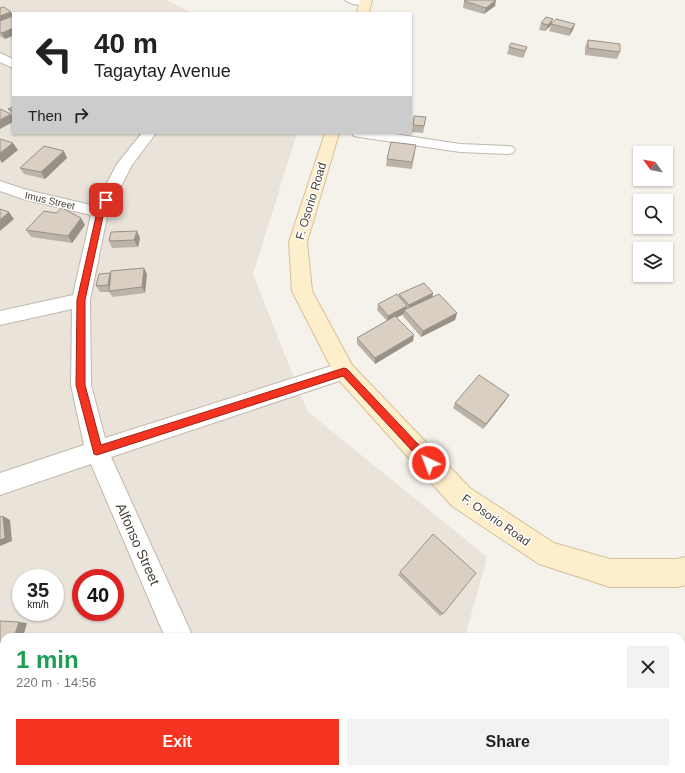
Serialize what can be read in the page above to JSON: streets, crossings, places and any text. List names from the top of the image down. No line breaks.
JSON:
{"streets":{"street":["Imus Street","F. Osorio Road","Alfonso Street"]},"crossings":[["Imus Street","Alfonso Street"]],"north":"top left","page":{"turn":["40 m","Tagaytay Avenue"],"then":"Then","speed":"35 km/h","limit":"40","heading":["1 min","220 m · 14:56"],"buttons":["Exit","Share"]}}
